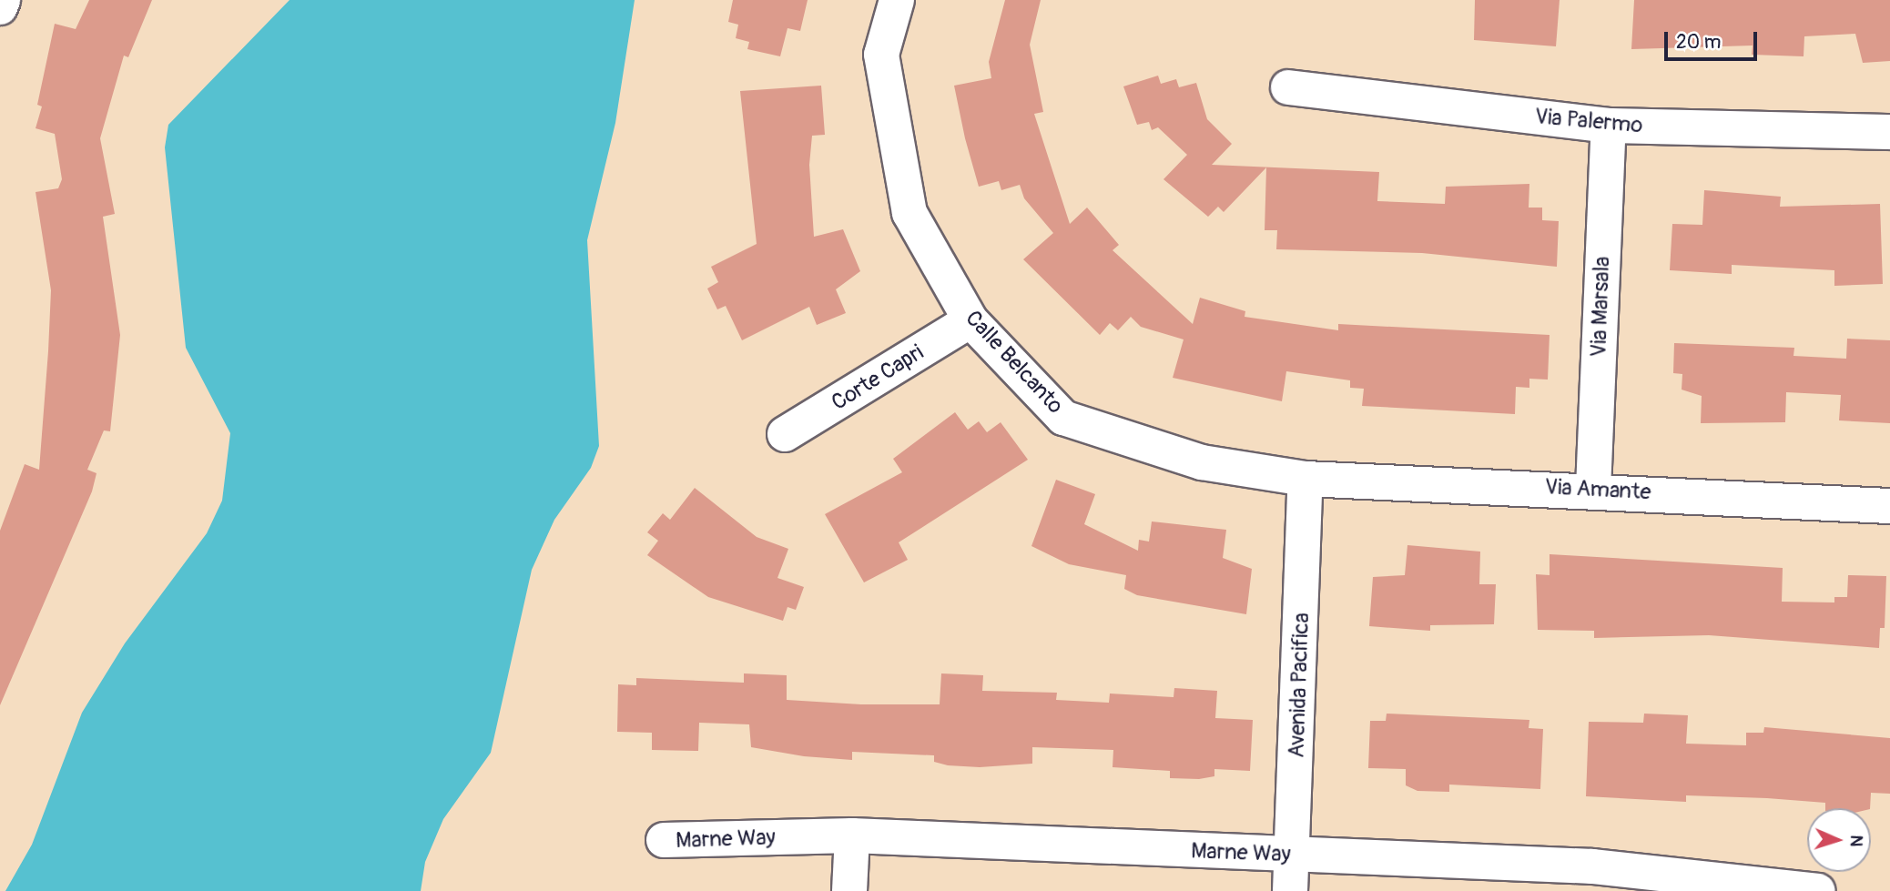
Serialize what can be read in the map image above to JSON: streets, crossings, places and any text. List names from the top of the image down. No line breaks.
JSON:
{"streets":{"street":["Via Palermo","Via Marsala","Calle Belcanto","Corte Capri","Via Amante","Avenida Pacifica","Marne Way"]},"crossings":[["Via Palermo","Via Marsala"],["Via Marsala","Via Amante"],["Calle Belcanto","Corte Capri"],["Calle Belcanto","Via Amante"],["Calle Belcanto","Avenida Pacifica"],["Via Amante","Avenida Pacifica"],["Avenida Pacifica","Marne Way"]],"scale_bar":"20 m","north":"right"}
